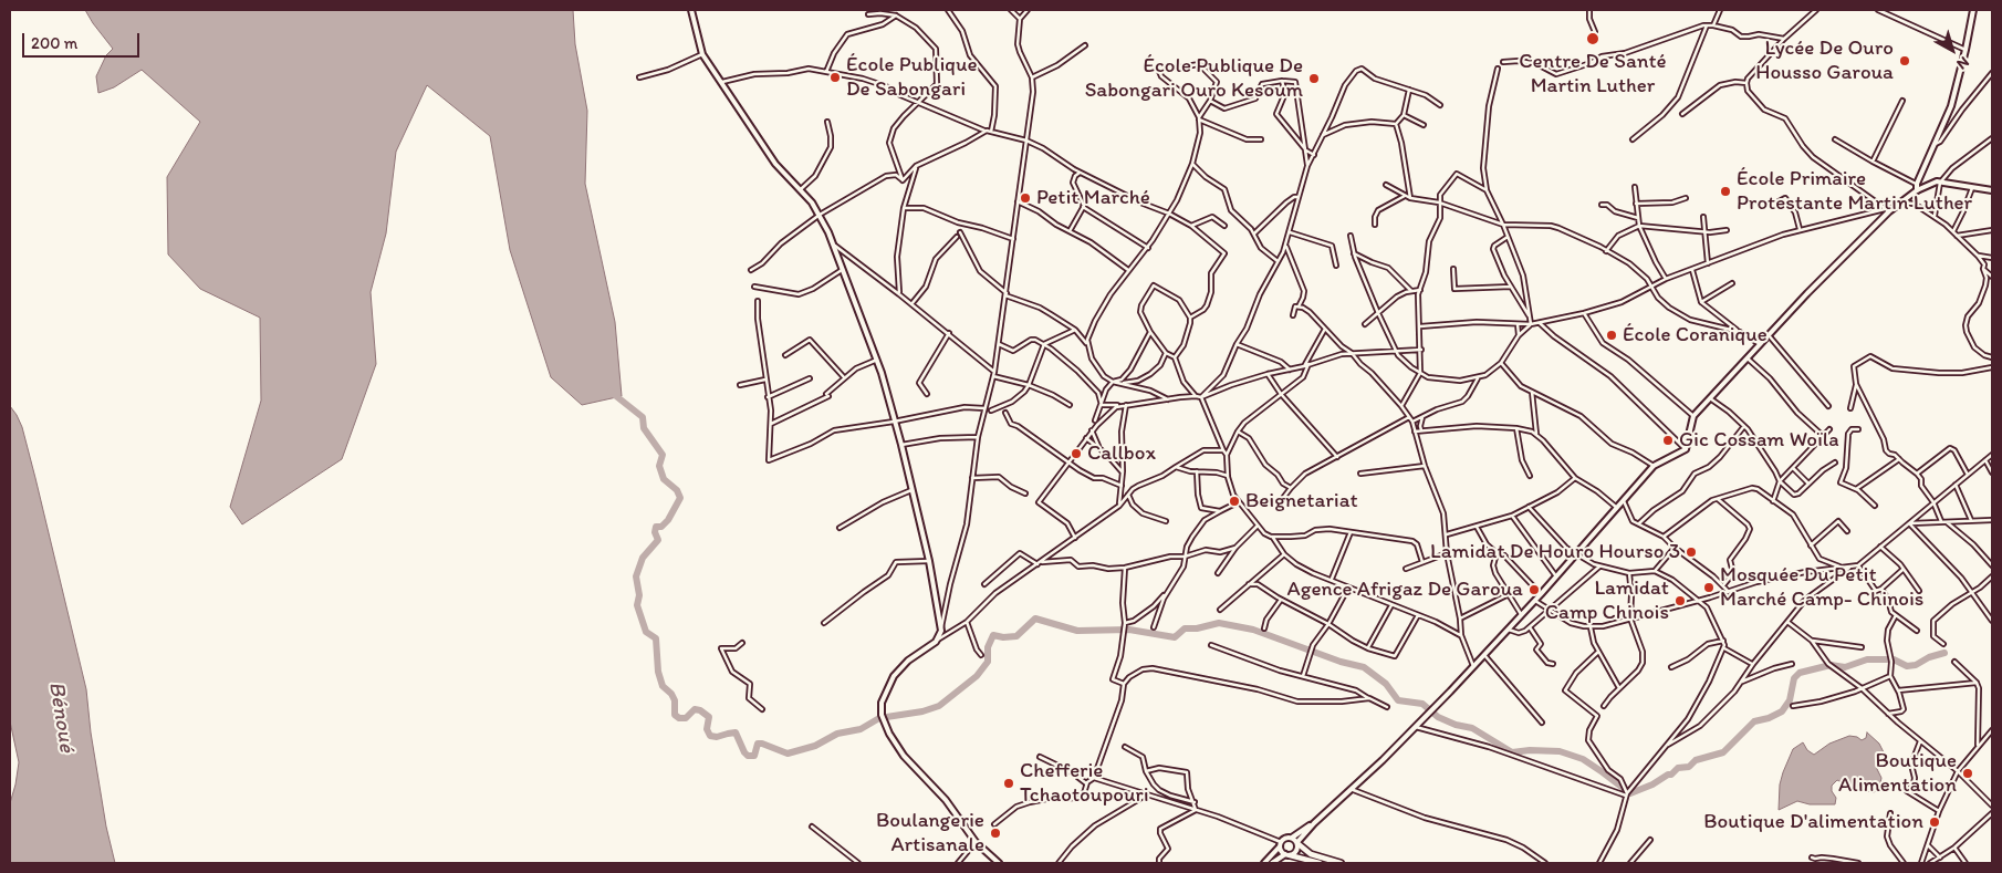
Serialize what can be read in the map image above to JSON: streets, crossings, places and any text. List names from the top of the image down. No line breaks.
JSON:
{"water":["Bénoué"],"places":["Centre De Santé Martin Luther","Lycée De Ouro Housso Garoua","École Publique De Sabongari","École Publique De Sabongari Ouro Kesoum","École Primaire Protestante Martin Luther","Petit Marché","École Coranique","Gic Cossam Woïla","Callbox","Beignetariat","Lamidat De Houro Hourso 3","Mosquée Du Petit Marché Camp- Chinois","Agence Afrigaz De Garoua","Lamidat Camp Chinois","Boutique Alimentation","Chefferie Tchaotoupouri","Boutique D'alimentation","Boulangerie Artisanale"],"scale_bar":"200 m","north":"bottom right"}
